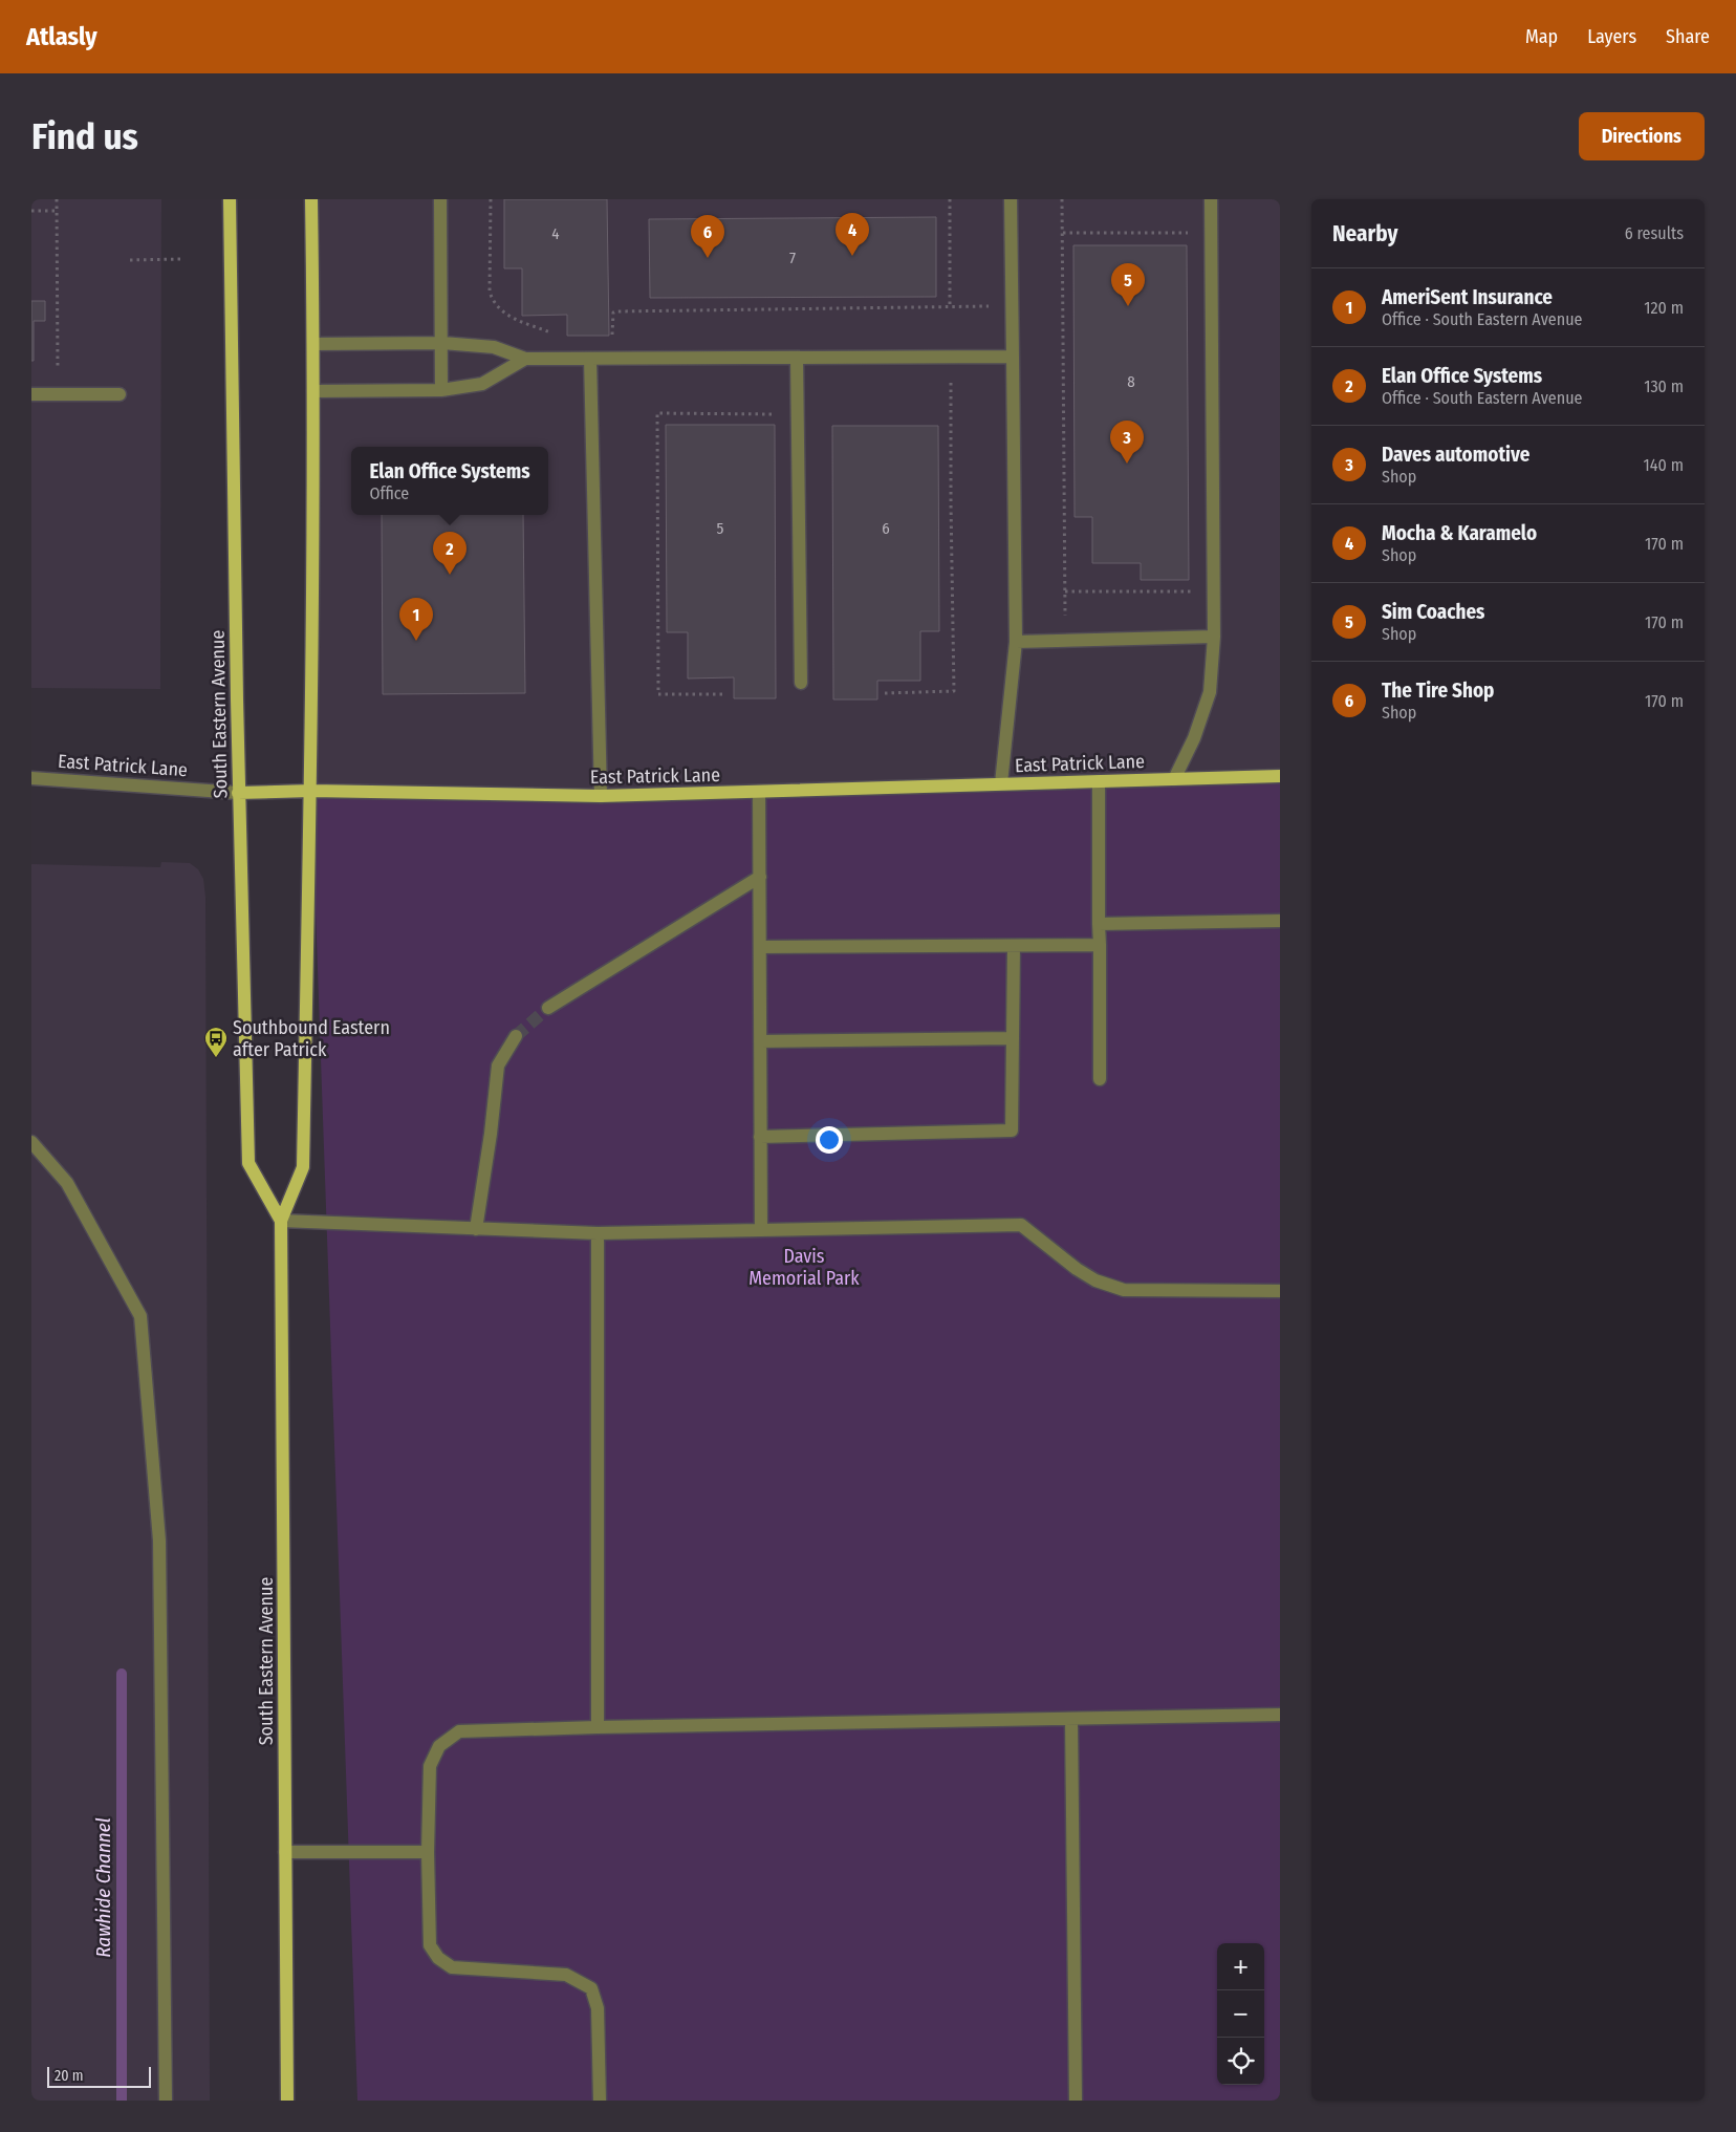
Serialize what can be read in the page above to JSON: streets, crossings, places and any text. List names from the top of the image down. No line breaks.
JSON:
{"streets":{"main road":["South Eastern Avenue","East Patrick Lane"]},"crossings":[["South Eastern Avenue","East Patrick Lane"]],"water":["Rawhide Channel"],"parks":["Davis Memorial Park"],"places":{"bus stop":["Southbound Eastern after Patrick"]},"house_numbers":["4","7","8","5","6"],"scale_bar":"20 m","page":{"header":"Atlasly","nav":["Map","Layers","Share"],"buttons":"Directions","title":"Find us","heading":["Nearby","6 results"],"pins":["4","6","5","3","2","1"],"list":[{"mark":"1","name":"AmeriSent Insurance","note":"Office · South Eastern Avenue","value":"120 m"},{"mark":"2","name":"Elan Office Systems","note":"Office · South Eastern Avenue","value":"130 m"},{"mark":"3","name":"Daves automotive","note":"Shop","value":"140 m"},{"mark":"4","name":"Mocha & Karamelo","note":"Shop","value":"170 m"},{"mark":"5","name":"Sim Coaches","note":"Shop","value":"170 m"},{"mark":"6","name":"The Tire Shop","note":"Shop","value":"170 m"}],"popup":["Elan Office Systems","Office"],"map_buttons":["+","−"],"scale":"20 m"}}
